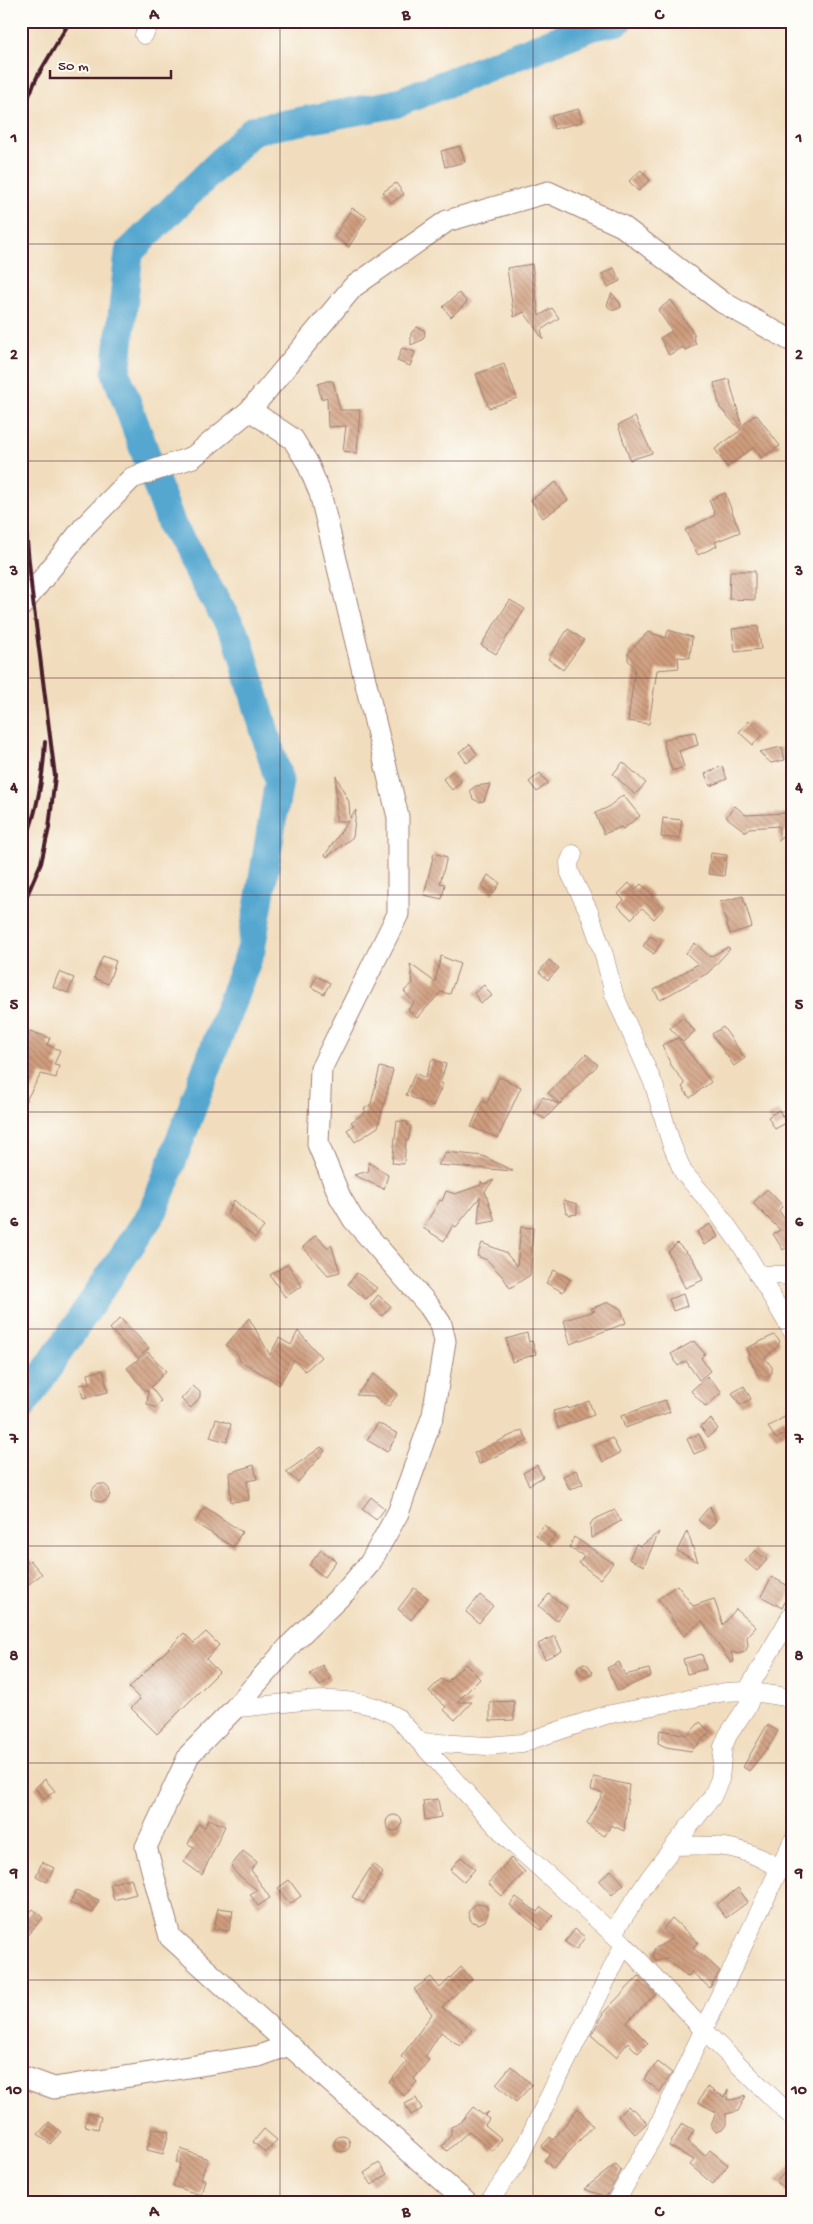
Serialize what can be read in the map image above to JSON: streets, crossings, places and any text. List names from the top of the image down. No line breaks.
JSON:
{"scale_bar":"50 m","grid":{"columns":["A","B","C"],"rows":["1","2","3","4","5","6","7","8","9","10"]}}
